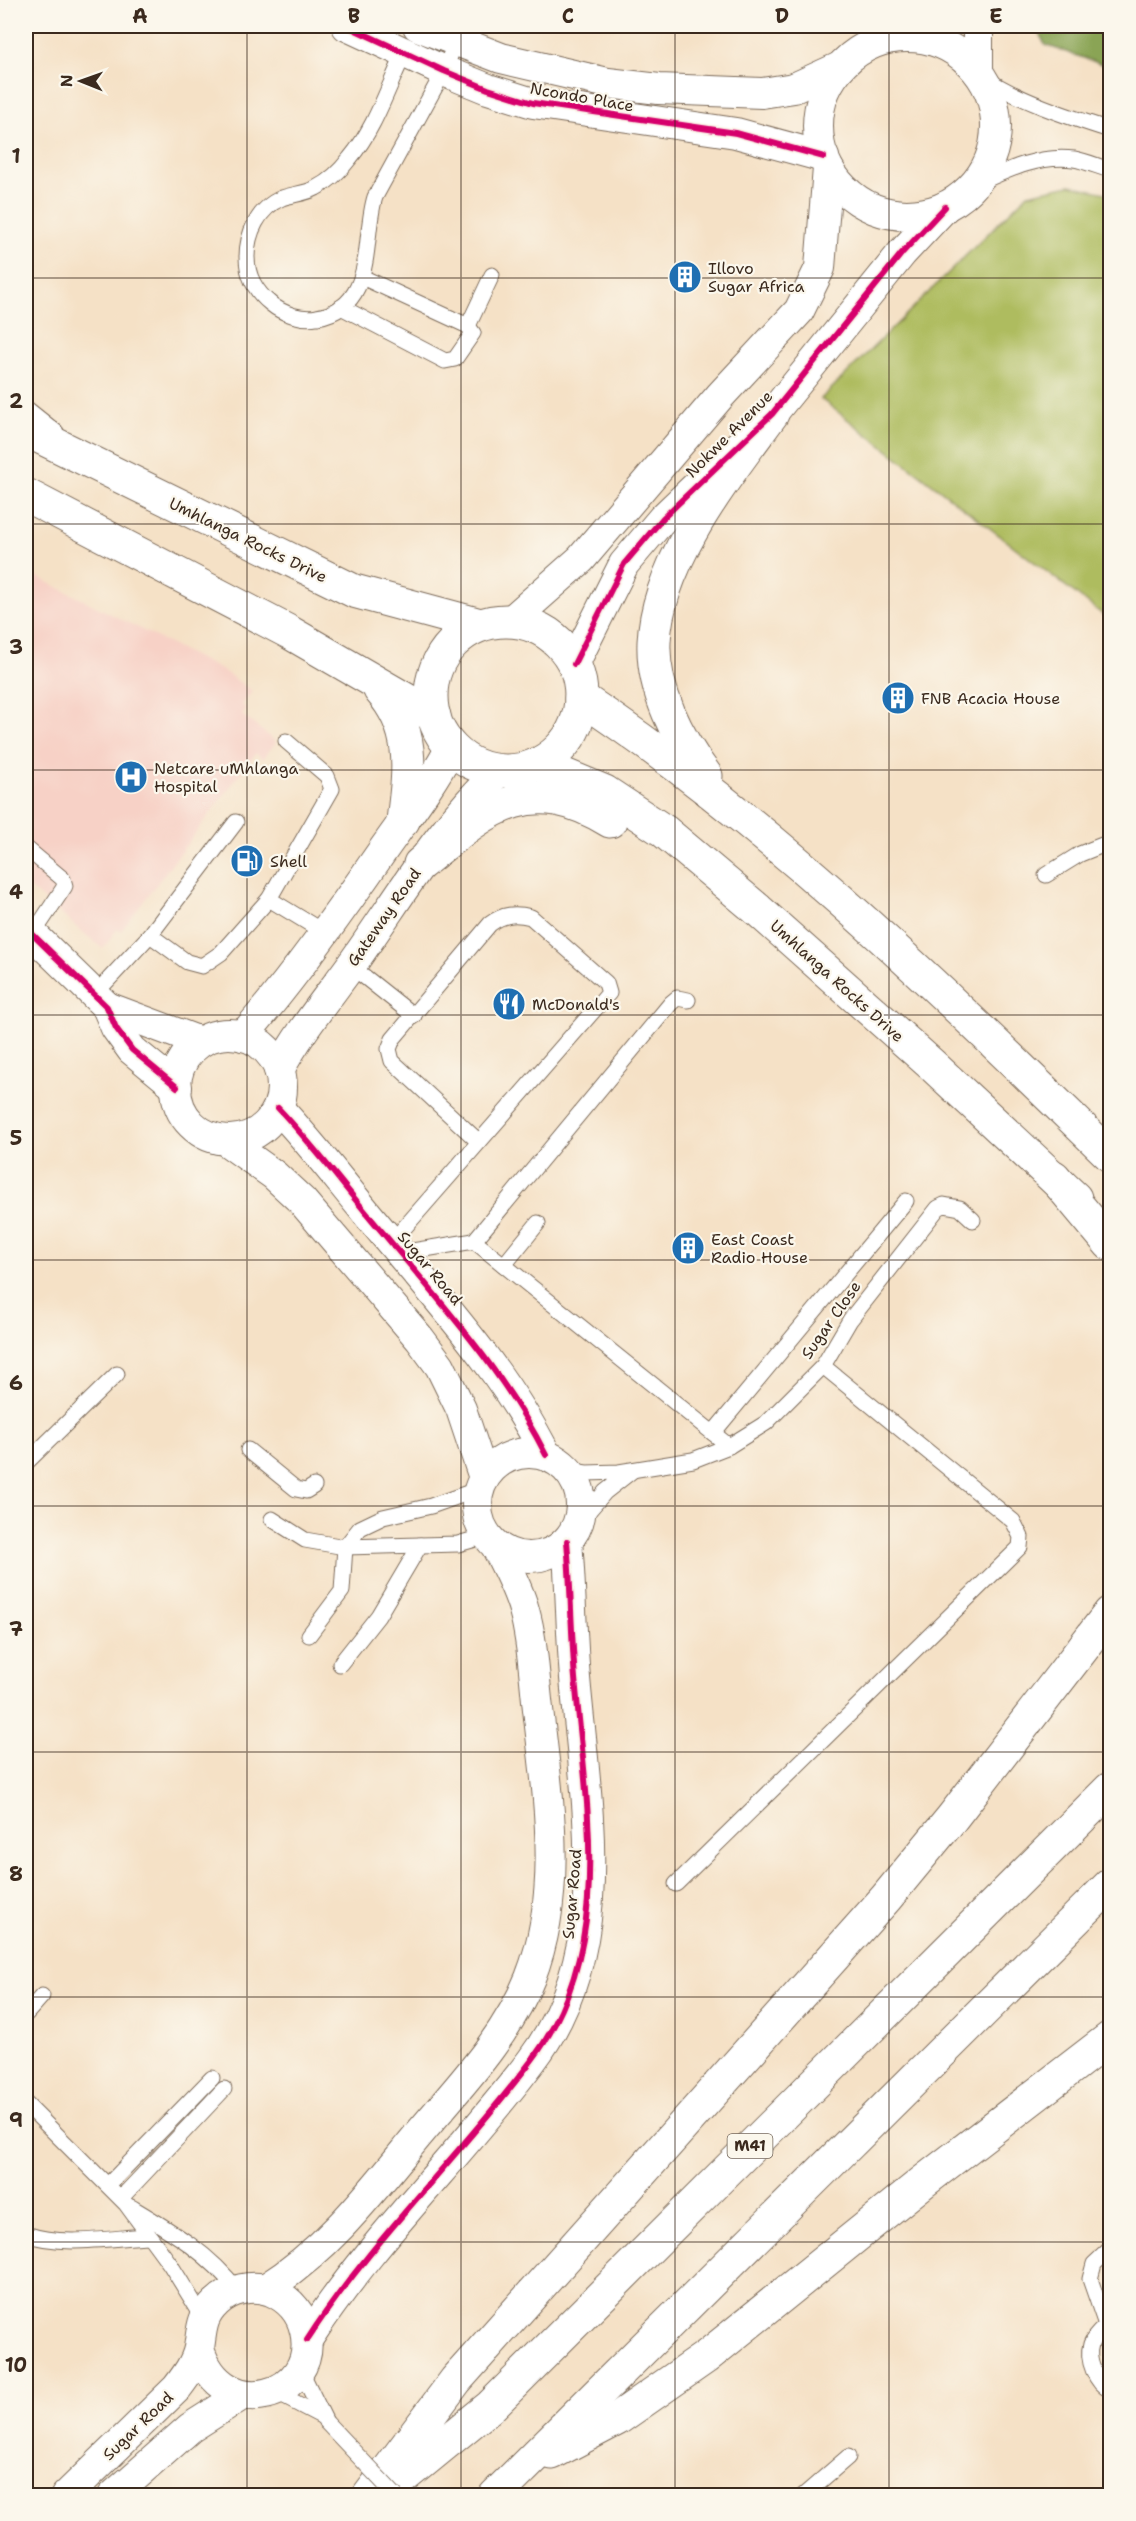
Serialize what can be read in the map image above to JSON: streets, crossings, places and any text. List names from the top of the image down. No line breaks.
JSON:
{"streets":{"main road":["Umhlanga Rocks Drive","M41"],"street":["Ncondo Place","Nokwe Avenue","Gateway Road","Sugar Road"],"lane":["Sugar Close"]},"crossings":[["Ncondo Place","Nokwe Avenue"],["Nokwe Avenue","Umhlanga Rocks Drive"],["Nokwe Avenue","Gateway Road"],["Umhlanga Rocks Drive","Gateway Road"],["Gateway Road","Sugar Road"],["Sugar Road","Sugar Close"]],"places":{"building":["Illovo Sugar Africa","FNB Acacia House","East Coast Radio House"],"hospital":["Netcare uMhlanga Hospital"],"fuel station":["Shell"],"restaurant":["McDonald's"]},"north":"left","grid":{"columns":["A","B","C","D","E"],"rows":["1","2","3","4","5","6","7","8","9","10"]}}
